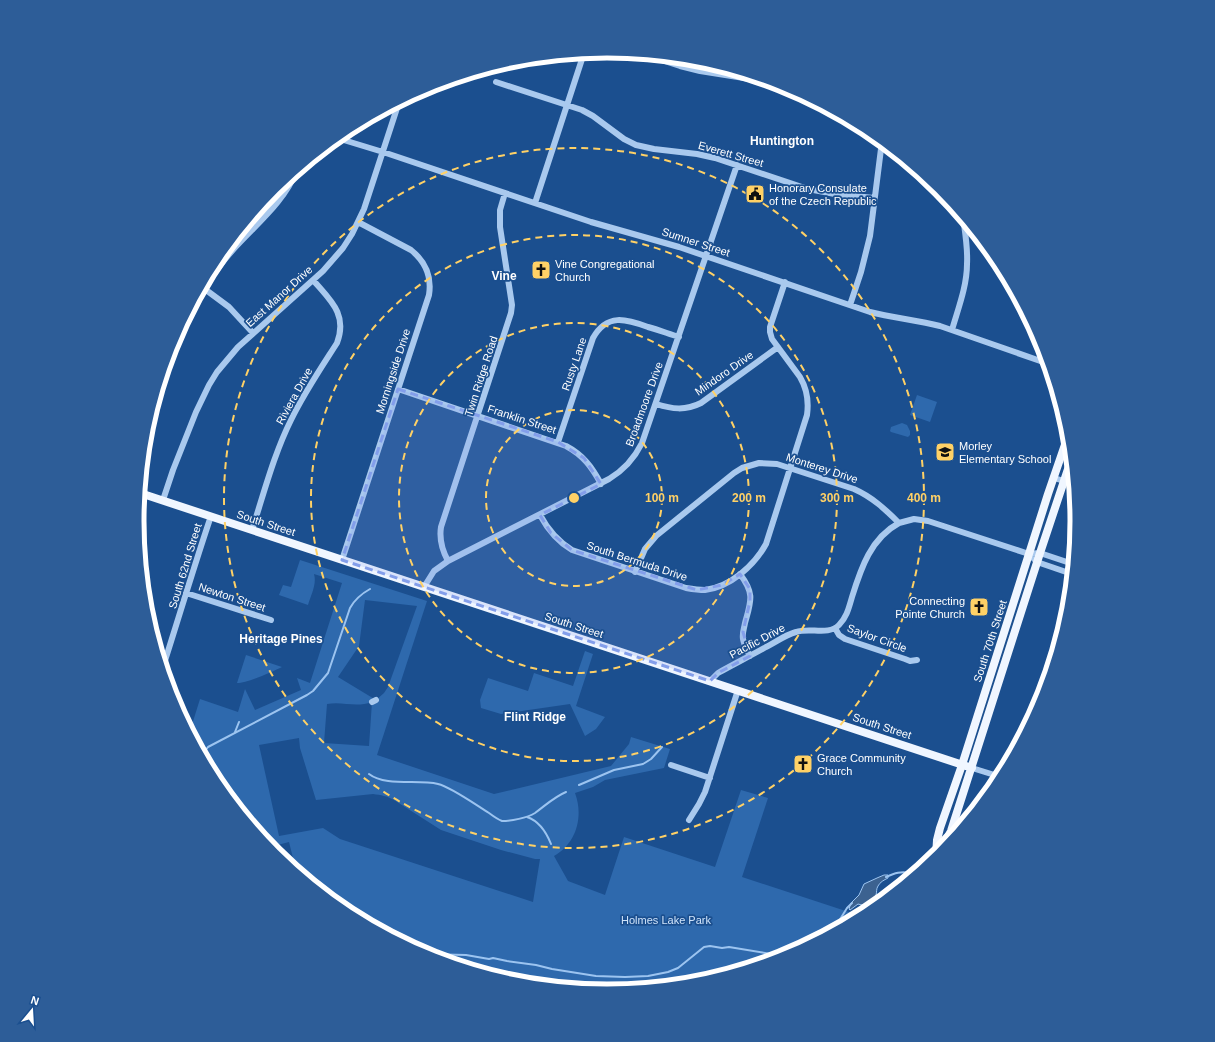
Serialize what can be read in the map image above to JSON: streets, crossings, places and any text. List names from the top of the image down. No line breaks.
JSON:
{"streets":{"main road":["South Street","South 70th Street"],"street":["Everett Street","Sumner Street","East Manor Drive","Rusty Lane","Morningside Drive","Mindoro Drive","Twin Ridge Road","Riviera Drive","Broadmoore Drive","Franklin Street","Monterey Drive","South Bermuda Drive","South 62nd Street","Newton Street","Saylor Circle","Pacific Drive"]},"crossings":[["Everett Street","Broadmoore Drive"],["Sumner Street","East Manor Drive"],["Sumner Street","Twin Ridge Road"],["Sumner Street","Broadmoore Drive"],["Sumner Street","South Bermuda Drive"],["East Manor Drive","Morningside Drive"],["East Manor Drive","Riviera Drive"],["East Manor Drive","South Street"],["Rusty Lane","Broadmoore Drive"],["Rusty Lane","Franklin Street"],["Morningside Drive","Franklin Street"],["Morningside Drive","South Street"],["Mindoro Drive","Broadmoore Drive"],["Mindoro Drive","South Bermuda Drive"],["Twin Ridge Road","Broadmoore Drive"],["Twin Ridge Road","Franklin Street"],["Riviera Drive","South Street"],["Broadmoore Drive","Franklin Street"],["Broadmoore Drive","South Street"],["Broadmoore Drive","South Bermuda Drive"],["Monterey Drive","South Bermuda Drive"],["South Street","South 62nd Street"],["South Street","Pacific Drive"],["South Street","South 70th Street"],["South 62nd Street","Newton Street"],["Saylor Circle","Pacific Drive"]],"districts":["Huntington","Vine","Heritage Pines","Flint Ridge"],"parks":["Holmes Lake Park"],"places":{"public building":["Honorary Consulate of the Czech Republic"],"church":["Vine Congregational Church","Connecting Pointe Church","Grace Community Church"],"school or university":["Morley Elementary School"]},"north":"top","rings":["100 m","200 m","300 m","400 m"]}
